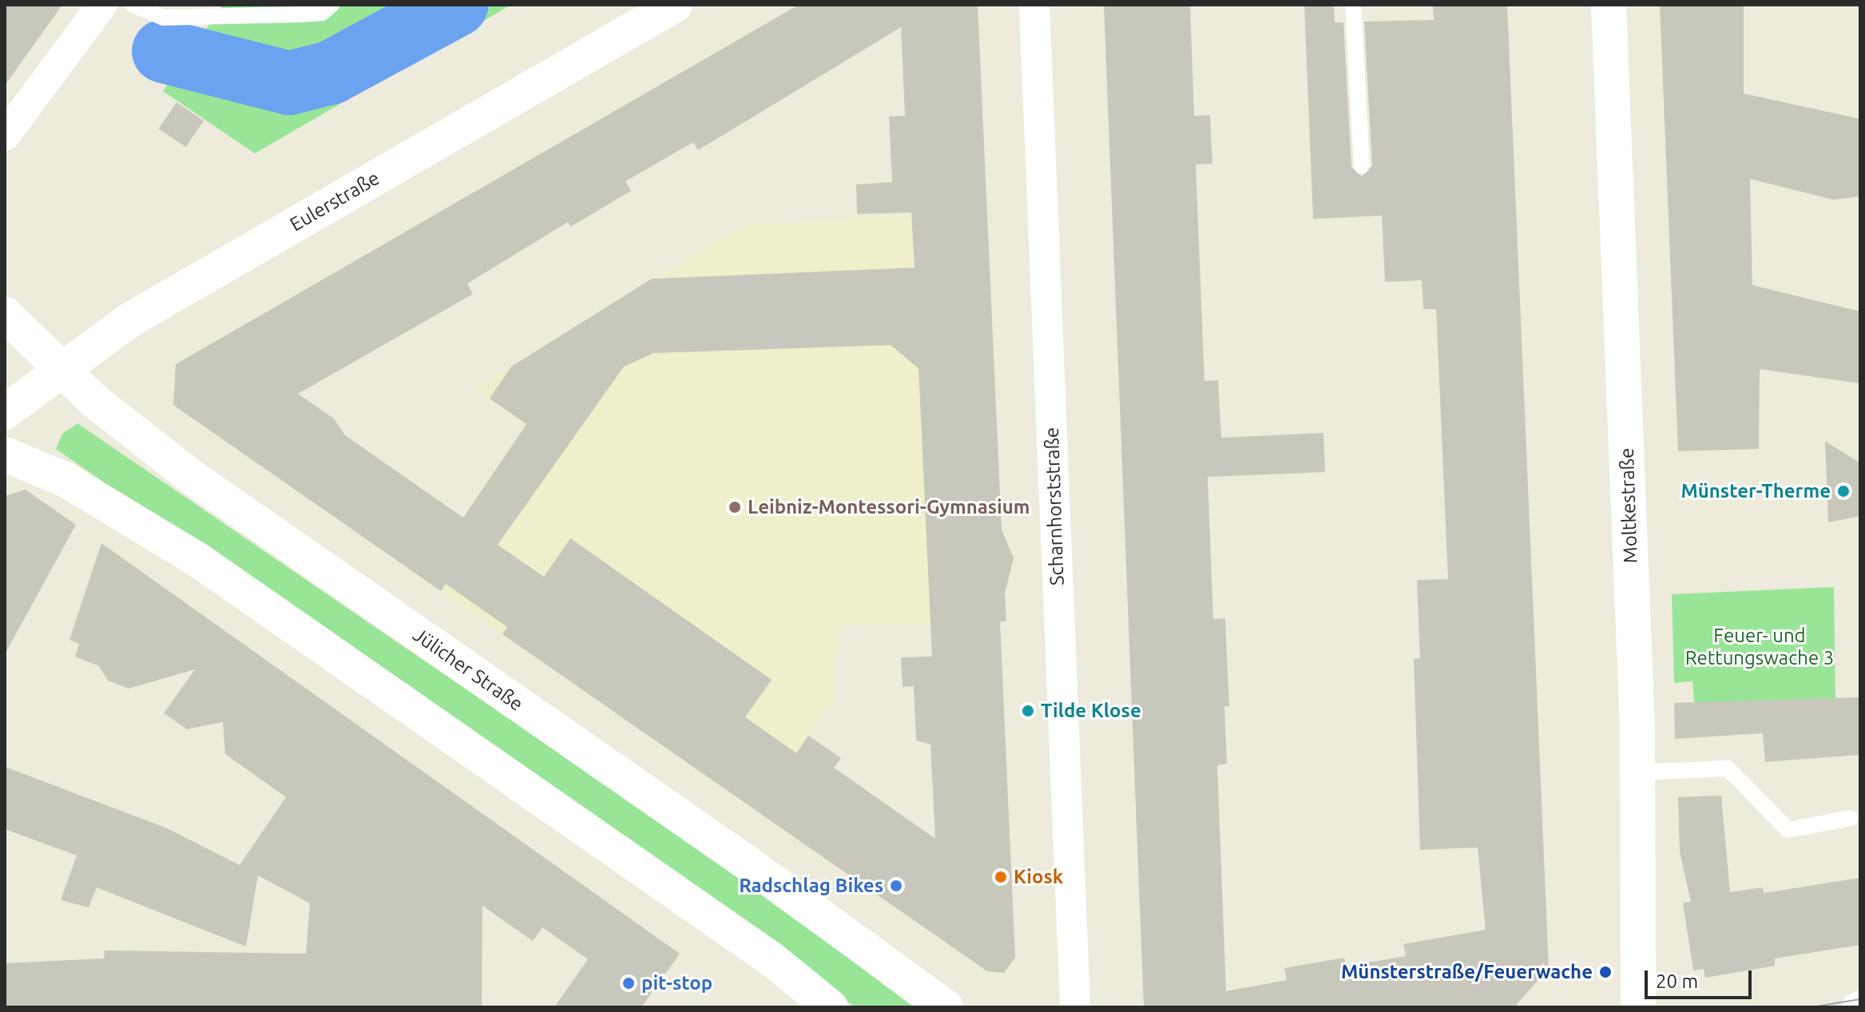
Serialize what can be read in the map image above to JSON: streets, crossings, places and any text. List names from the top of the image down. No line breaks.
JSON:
{"streets":{"main road":["Eulerstraße","Moltkestraße","Jülicher Straße"],"street":["Scharnhorststraße"]},"crossings":[["Eulerstraße","Jülicher Straße"]],"parks":["Feuer- und Rettungswache 3"],"places":["Münster-Therme","Leibniz-Montessori-Gymnasium","Tilde Klose","Kiosk","Radschlag Bikes","Münsterstraße/Feuerwache","pit-stop"],"scale_bar":"20 m"}
